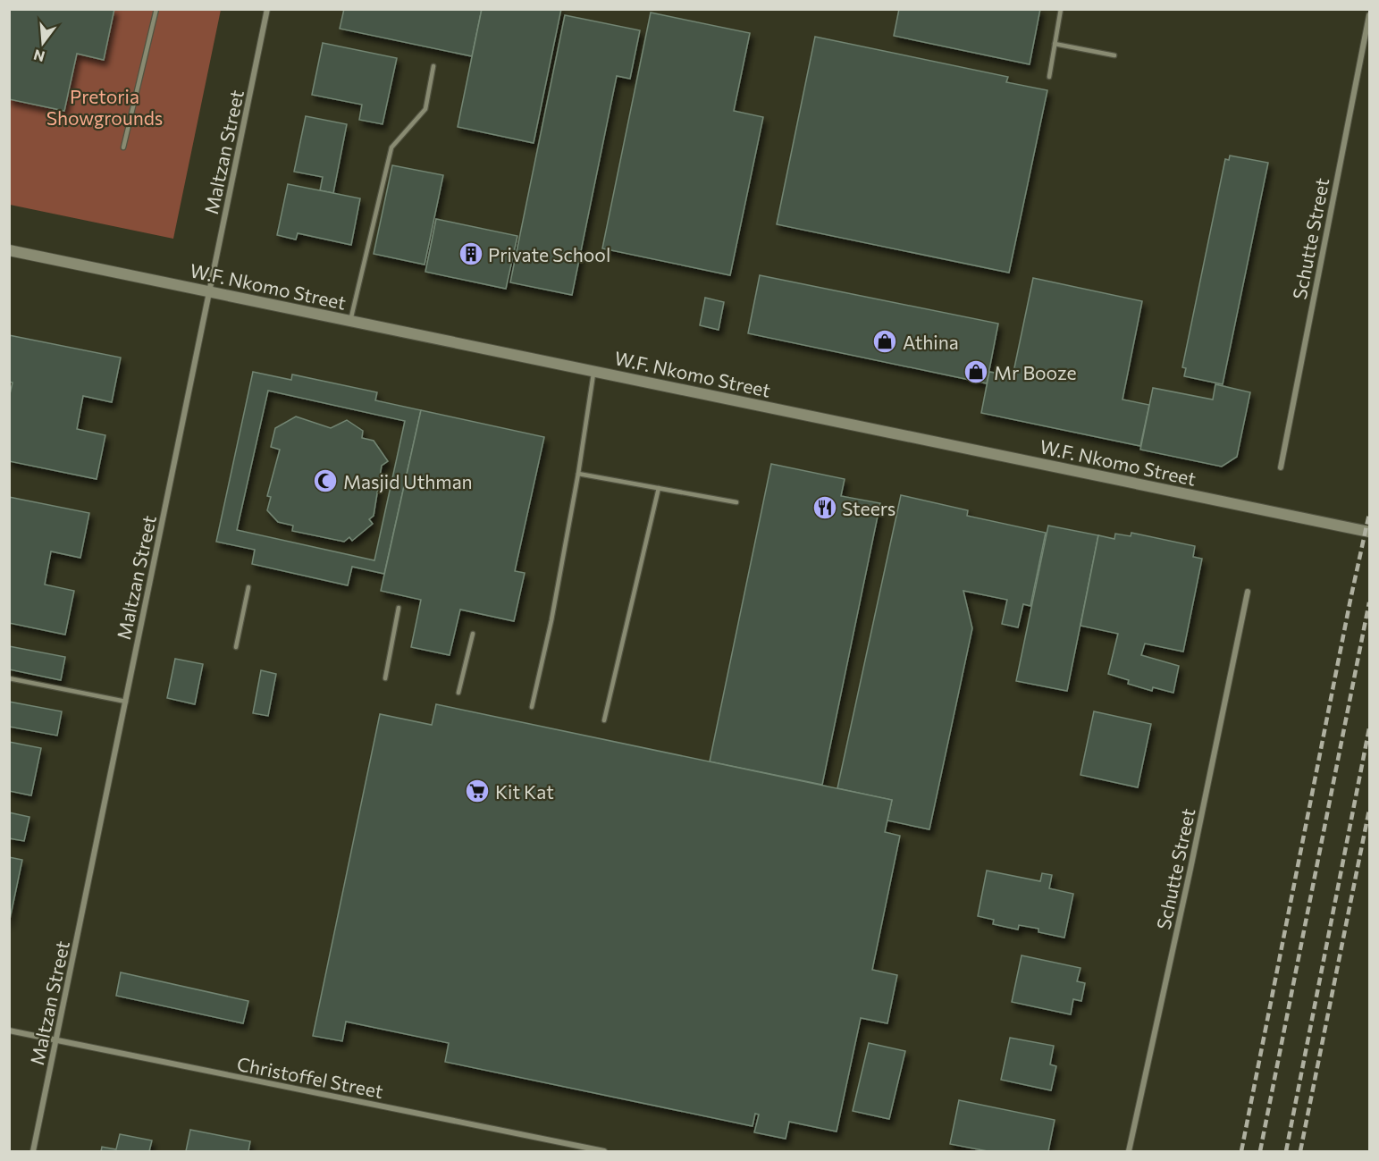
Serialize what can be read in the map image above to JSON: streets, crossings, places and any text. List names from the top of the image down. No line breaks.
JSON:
{"streets":{"main road":["W.F. Nkomo Street"],"street":["Maltzan Street","Schutte Street","Christoffel Street"]},"crossings":[["Maltzan Street","W.F. Nkomo Street"],["Maltzan Street","Christoffel Street"]],"parks":["Pretoria Showgrounds"],"places":{"building":["Private School"],"shop":["Athina","Mr Booze"],"mosque":["Masjid Uthman"],"restaurant":["Steers"],"supermarket":["Kit Kat"]},"north":"bottom"}
